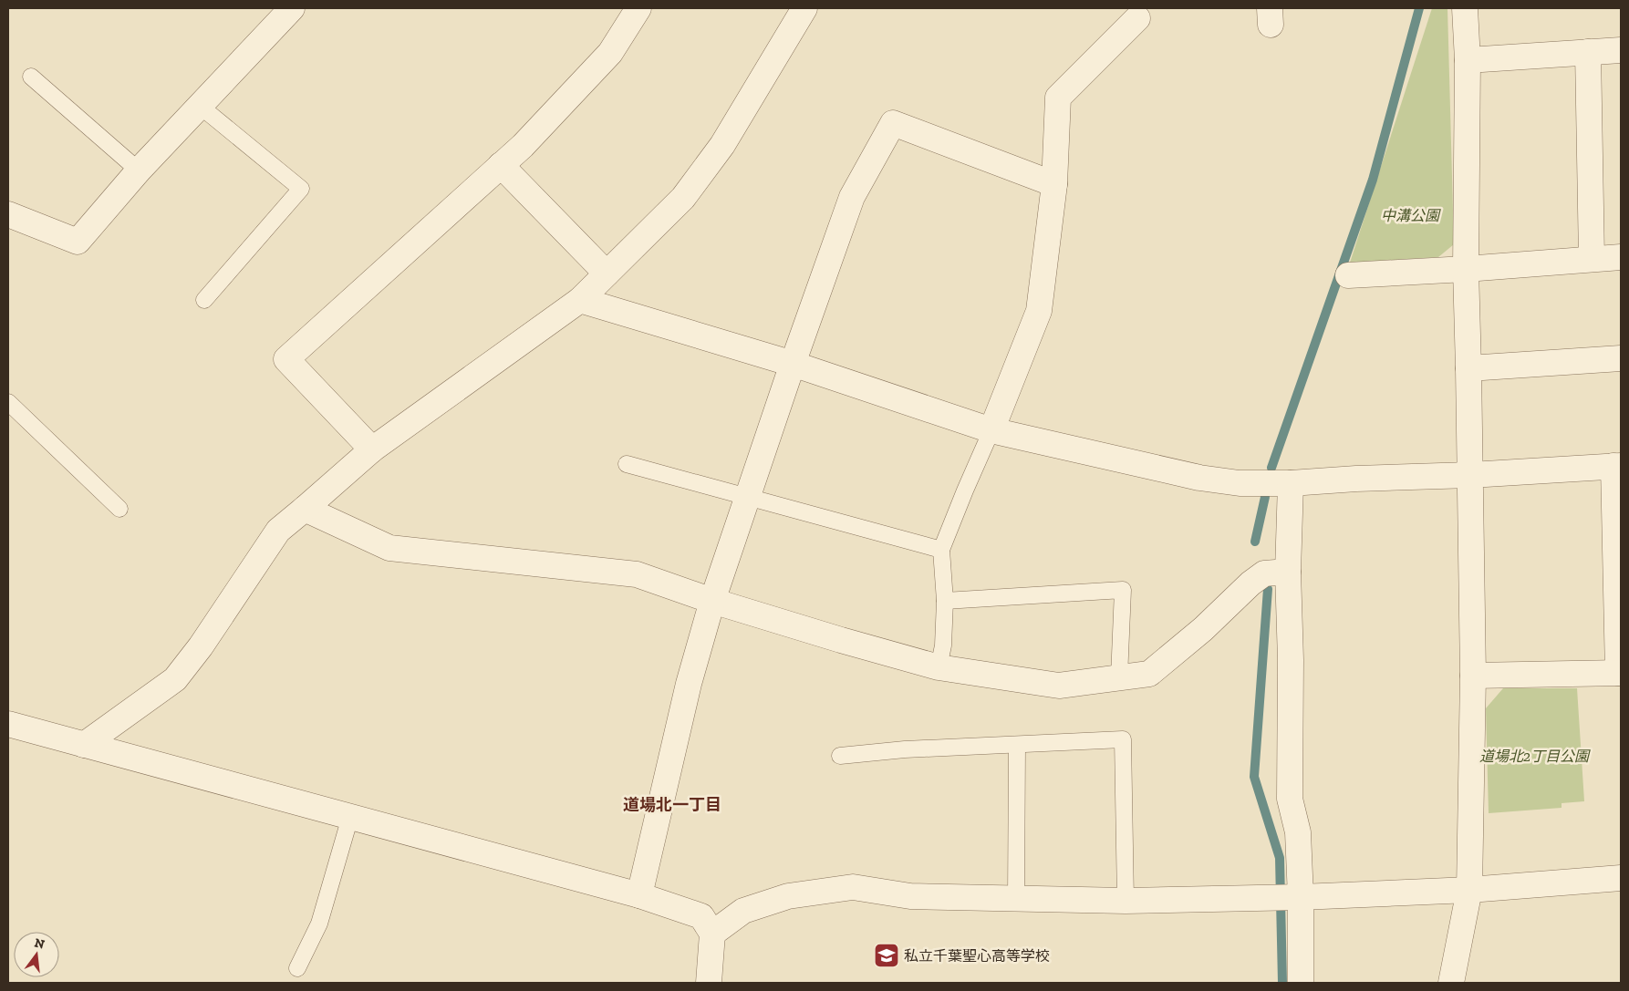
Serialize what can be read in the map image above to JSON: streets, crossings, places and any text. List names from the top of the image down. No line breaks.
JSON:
{"districts":["道場北一丁目"],"parks":["中溝公園","道場北2丁目公園"],"places":{"school or university":["私立千葉聖心高等学校"]},"north":"top"}
